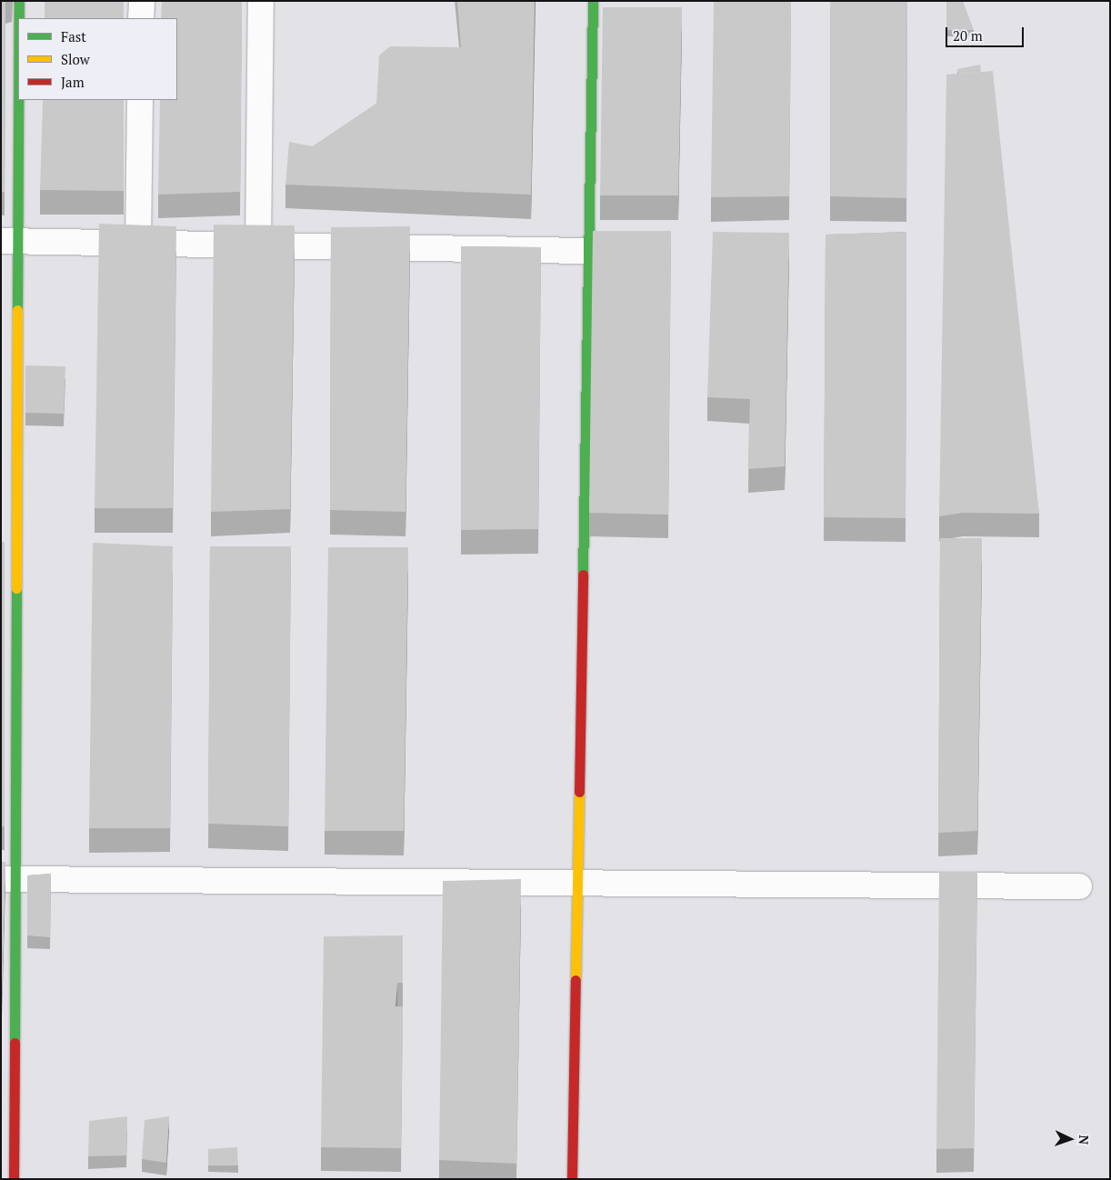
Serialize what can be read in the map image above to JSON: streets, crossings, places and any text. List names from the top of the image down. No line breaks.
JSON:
{"legend":["Fast","Slow","Jam"],"scale_bar":"20 m","north":"right"}
